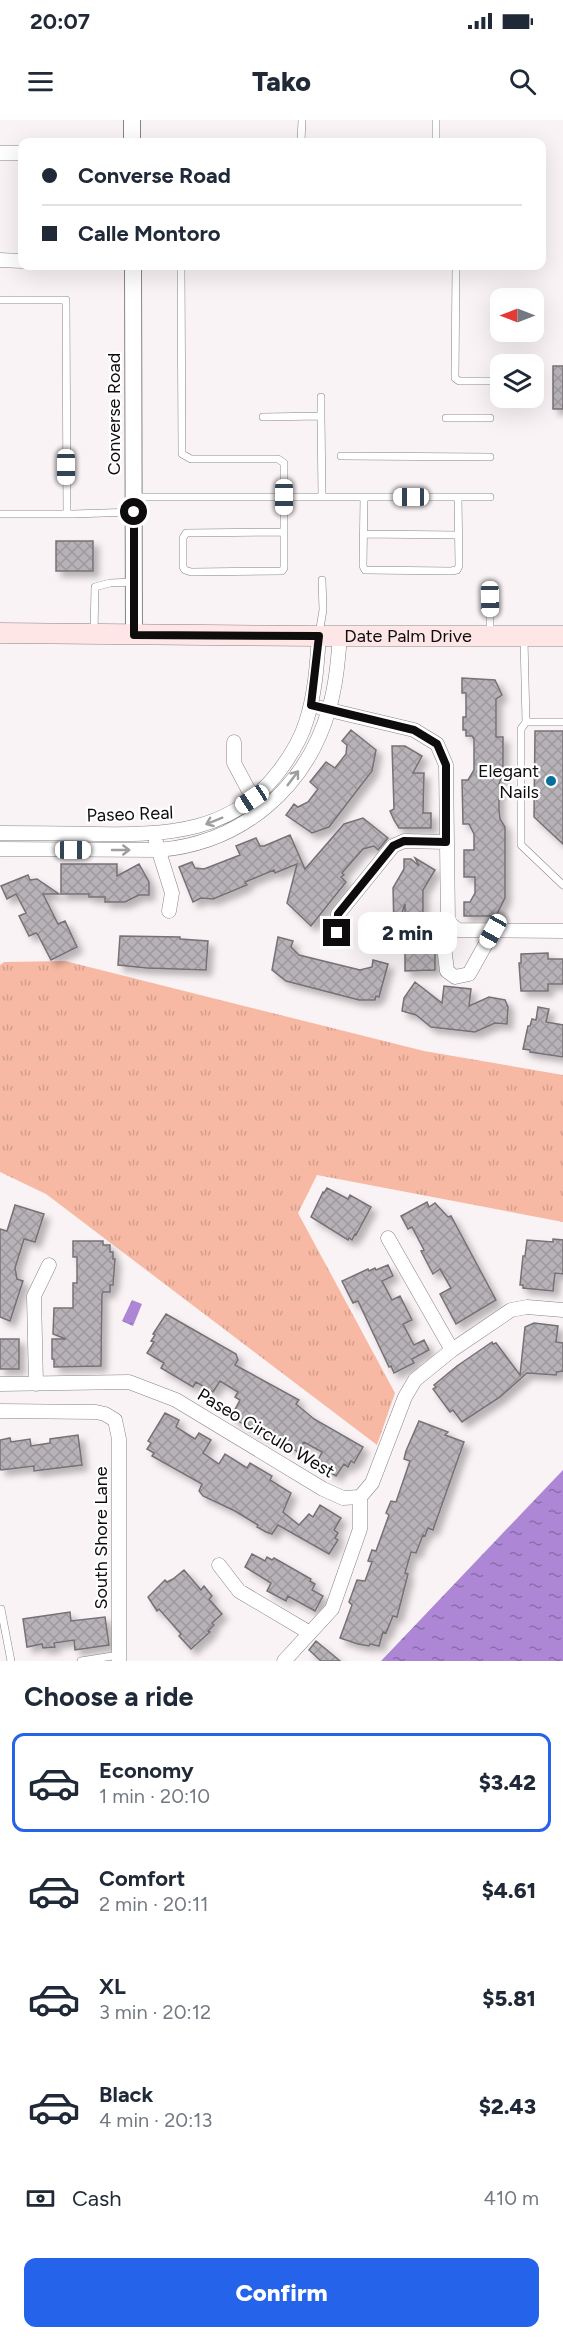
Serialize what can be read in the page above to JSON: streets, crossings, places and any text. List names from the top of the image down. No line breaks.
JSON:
{"streets":{"main road":["Date Palm Drive"],"street":["Converse Road","Paseo Real","Paseo Circulo West","South Shore Lane"]},"crossings":[["Converse Road","Date Palm Drive"],["Date Palm Drive","Paseo Real"]],"places":["Elegant Nails"],"north":"left","page":{"status":"20:07","header":"Tako","banner":["Converse Road","Calle Montoro"],"bubble":"2 min","heading":"Choose a ride","list":[{"name":"Economy","note":"1 min · 20:10","value":"$3.42"},{"name":"Comfort","note":"2 min · 20:11","value":"$4.61"},{"name":"XL","note":"3 min · 20:12","value":"$5.81"},{"name":"Black","note":"4 min · 20:13","value":"$2.43"}],"pay":["Cash","410 m"],"buttons":"Confirm"}}
